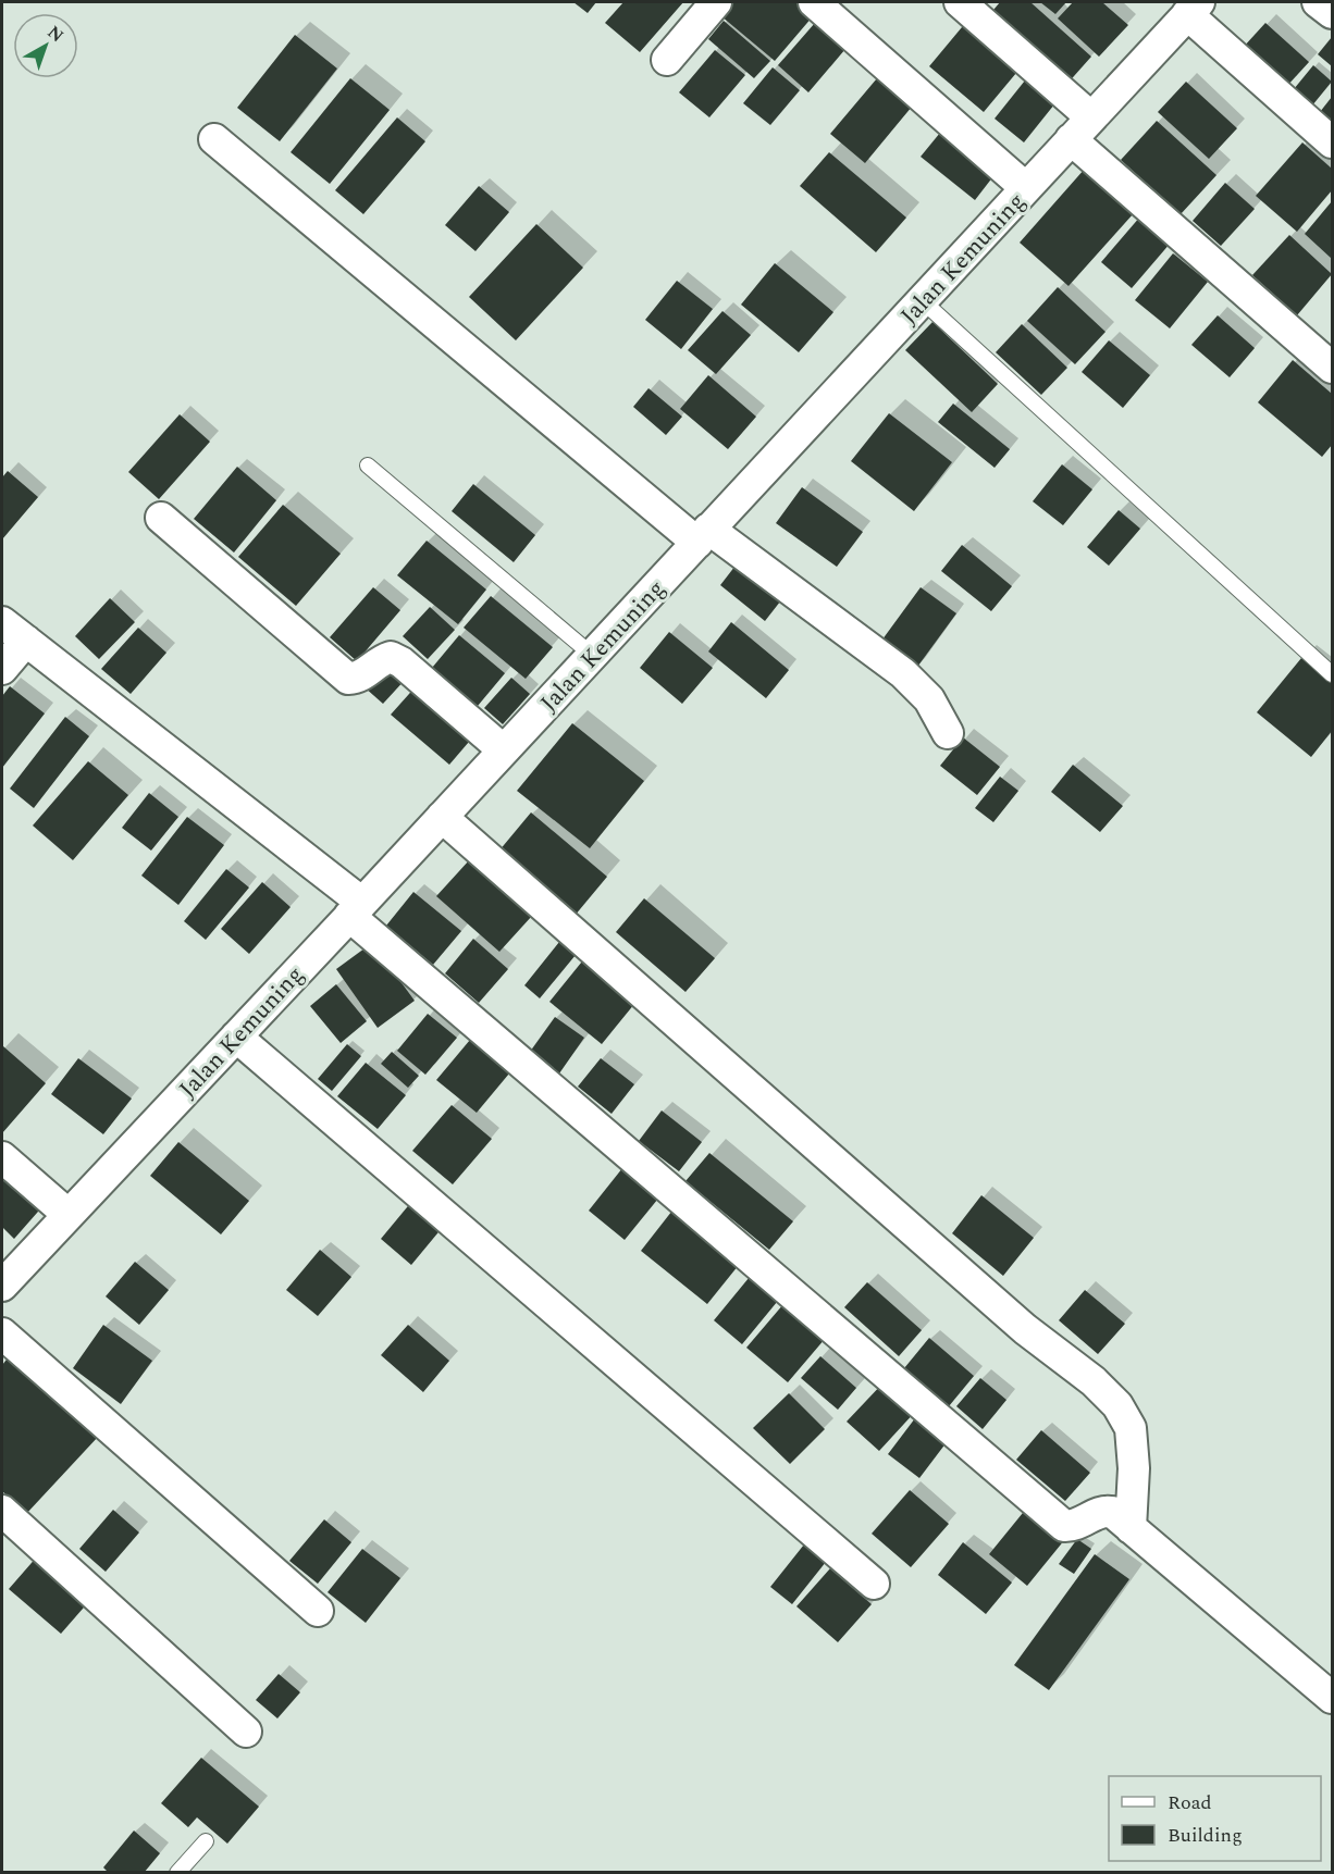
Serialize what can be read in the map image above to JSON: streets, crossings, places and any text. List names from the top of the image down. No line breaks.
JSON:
{"streets":{"street":["Jalan Kemuning"]},"legend":["Road","Building"],"north":"top right"}
